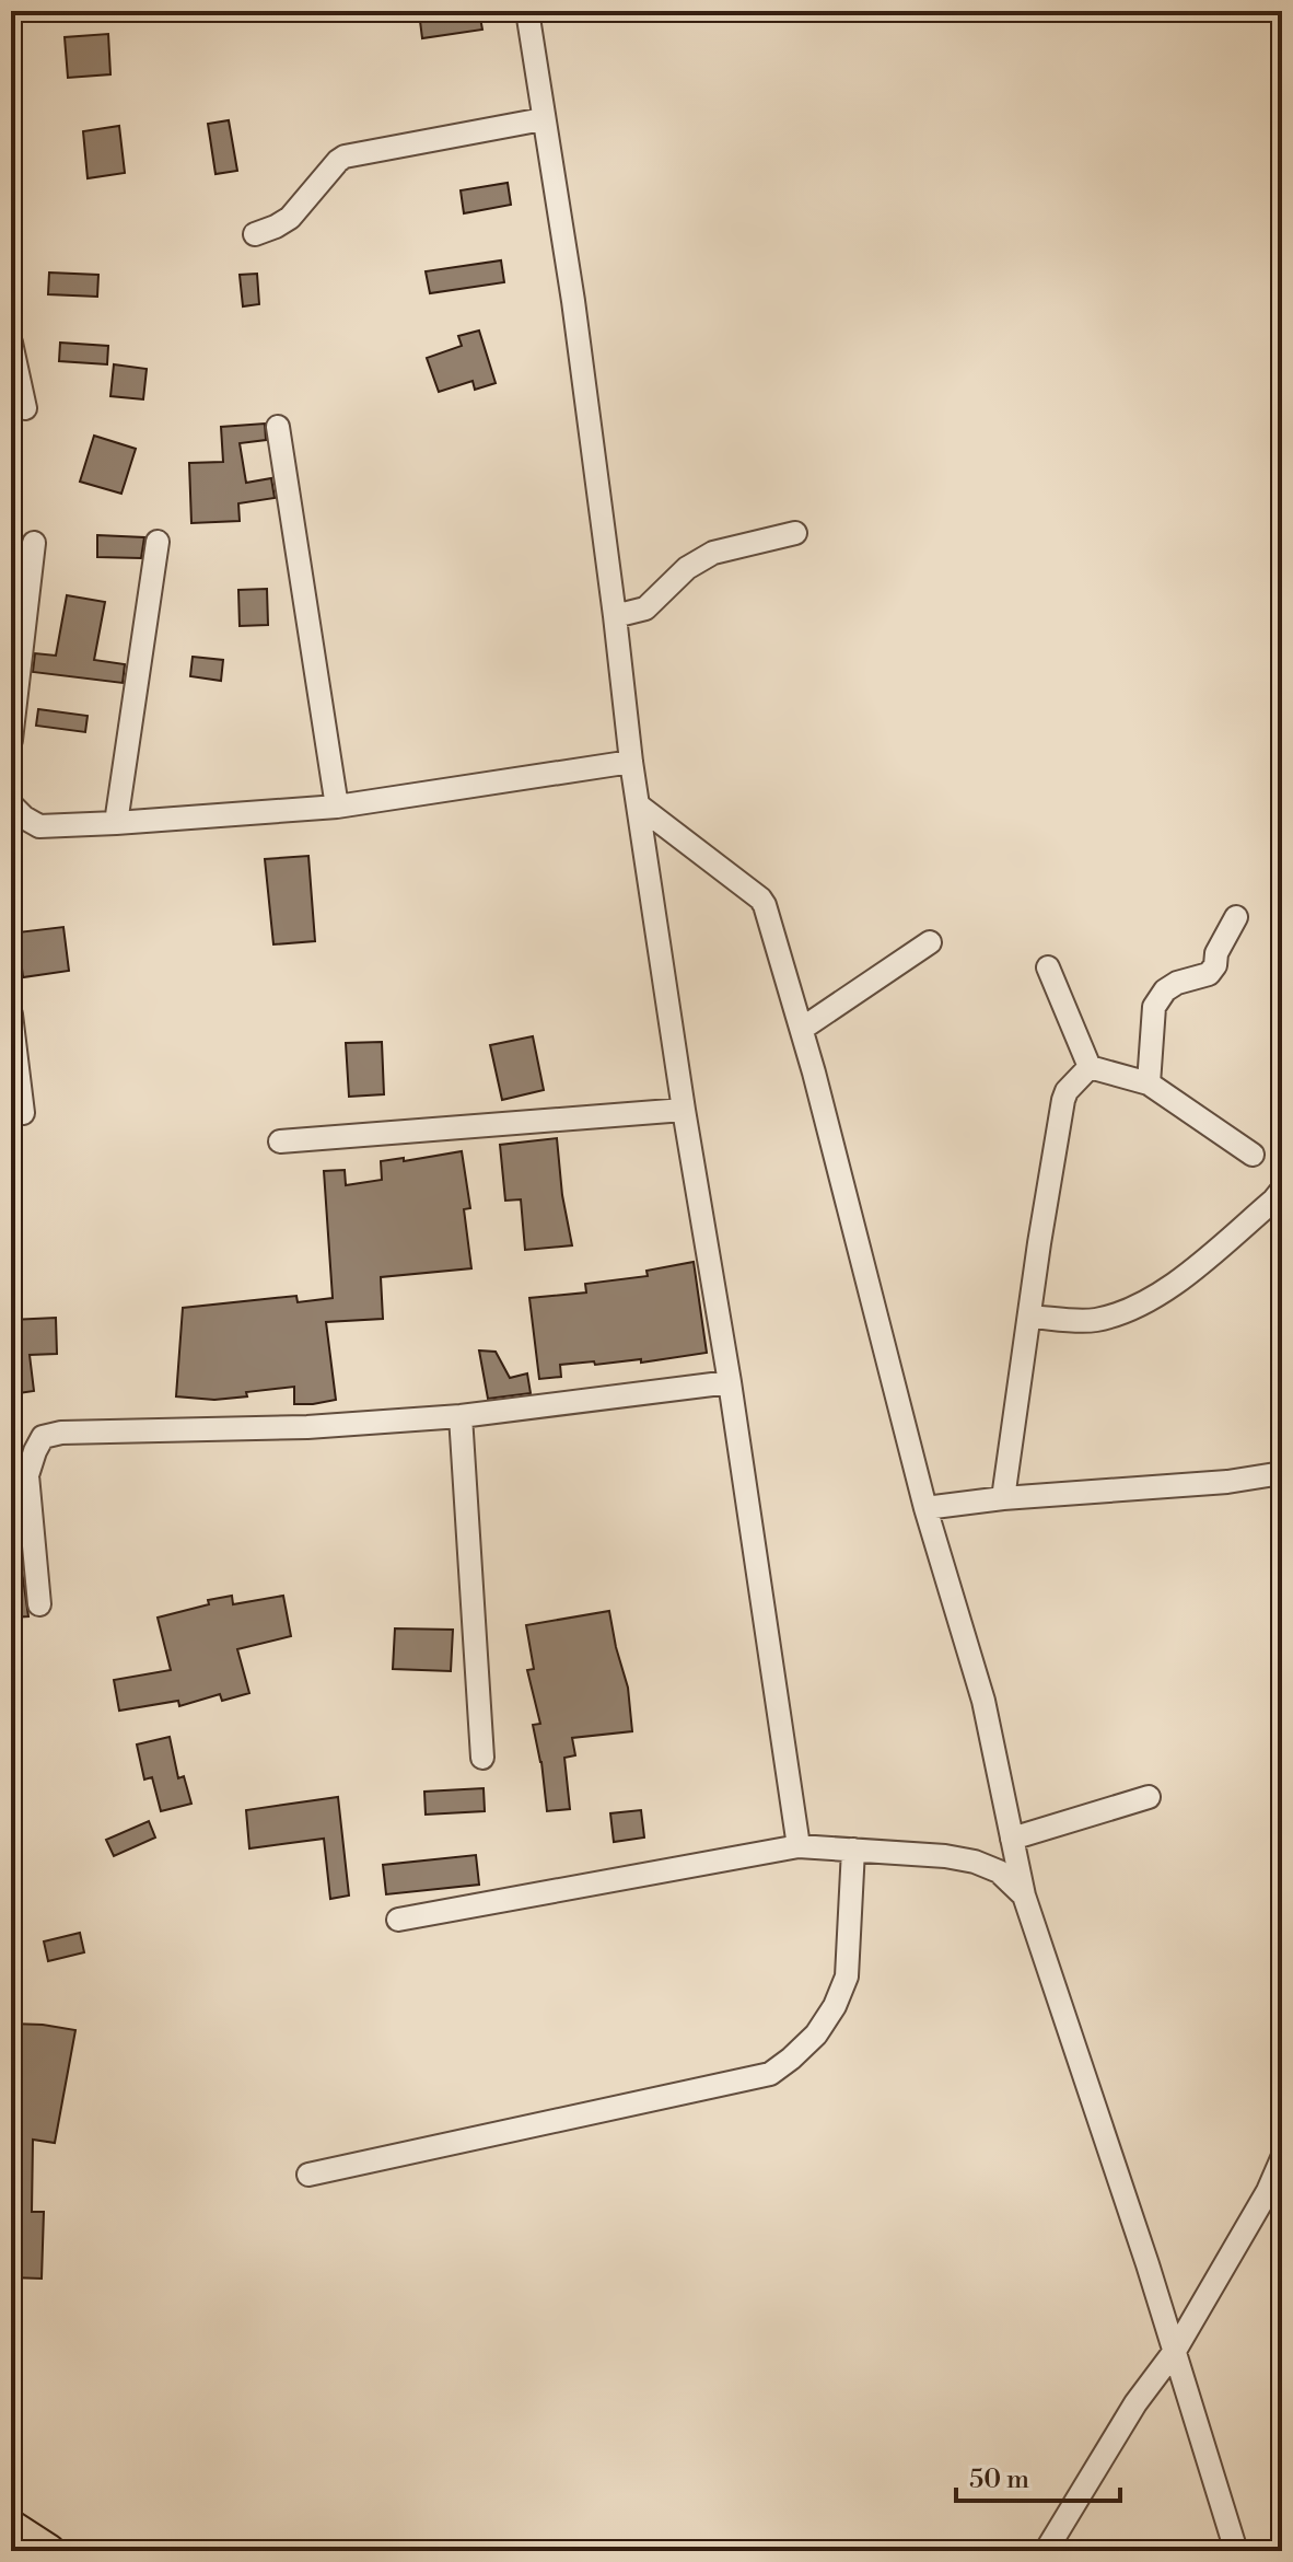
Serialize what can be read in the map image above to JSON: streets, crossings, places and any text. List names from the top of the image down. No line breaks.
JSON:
{"scale_bar":"50 m"}
